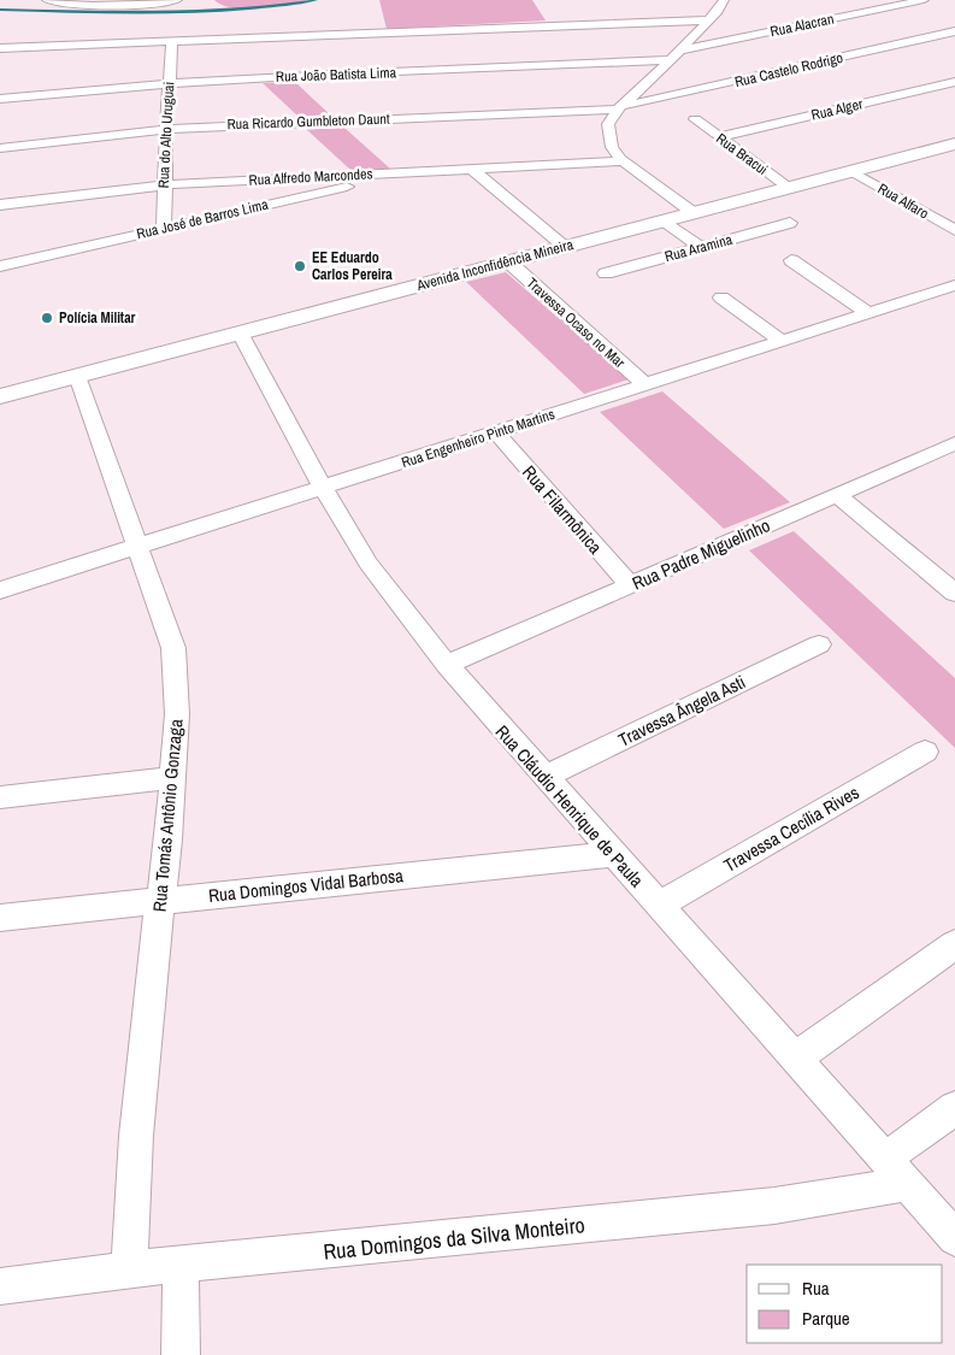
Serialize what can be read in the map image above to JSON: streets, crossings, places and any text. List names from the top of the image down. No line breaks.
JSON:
{"streets":{"street":["Rua Alacran","Rua Castelo Rodrigo","Rua João Batista Lima","Rua Alger","Rua Ricardo Gumbleton Daunt","Rua do Alto Uruguai","Rua Bracui","Rua Alfredo Marcondes","Rua Alfaro","Rua José de Barros Lima","Rua Aramina","Avenida Inconfidência Mineira","Travessa Ocaso no Mar","Rua Engenheiro Pinto Martins","Rua Filarmônica","Rua Padre Miguelinho","Travessa Ângela Asti","Rua Cláudio Henrique de Paula","Rua Tomás Antônio Gonzaga","Travessa Cecília Rives","Rua Domingos Vidal Barbosa","Rua Domingos da Silva Monteiro"]},"crossings":[["Rua Alacran","Rua João Batista Lima"],["Rua Castelo Rodrigo","Rua Ricardo Gumbleton Daunt"],["Rua João Batista Lima","Rua do Alto Uruguai"],["Rua Alger","Rua Bracui"],["Rua Ricardo Gumbleton Daunt","Rua do Alto Uruguai"],["Rua do Alto Uruguai","Rua Alfredo Marcondes"],["Rua do Alto Uruguai","Rua José de Barros Lima"],["Rua Bracui","Avenida Inconfidência Mineira"],["Rua Alfredo Marcondes","Rua José de Barros Lima"],["Rua Alfaro","Avenida Inconfidência Mineira"],["Avenida Inconfidência Mineira","Travessa Ocaso no Mar"],["Avenida Inconfidência Mineira","Rua Cláudio Henrique de Paula"],["Avenida Inconfidência Mineira","Rua Tomás Antônio Gonzaga"],["Travessa Ocaso no Mar","Rua Engenheiro Pinto Martins"],["Rua Engenheiro Pinto Martins","Rua Filarmônica"],["Rua Engenheiro Pinto Martins","Rua Cláudio Henrique de Paula"],["Rua Engenheiro Pinto Martins","Rua Tomás Antônio Gonzaga"],["Rua Filarmônica","Rua Padre Miguelinho"],["Rua Padre Miguelinho","Rua Cláudio Henrique de Paula"],["Travessa Ângela Asti","Rua Cláudio Henrique de Paula"],["Rua Cláudio Henrique de Paula","Travessa Cecília Rives"],["Rua Cláudio Henrique de Paula","Rua Domingos Vidal Barbosa"],["Rua Cláudio Henrique de Paula","Rua Domingos da Silva Monteiro"],["Rua Tomás Antônio Gonzaga","Rua Domingos Vidal Barbosa"],["Rua Tomás Antônio Gonzaga","Rua Domingos da Silva Monteiro"]],"places":["EE Eduardo Carlos Pereira","Polícia Militar"],"legend":["Rua","Parque"]}
